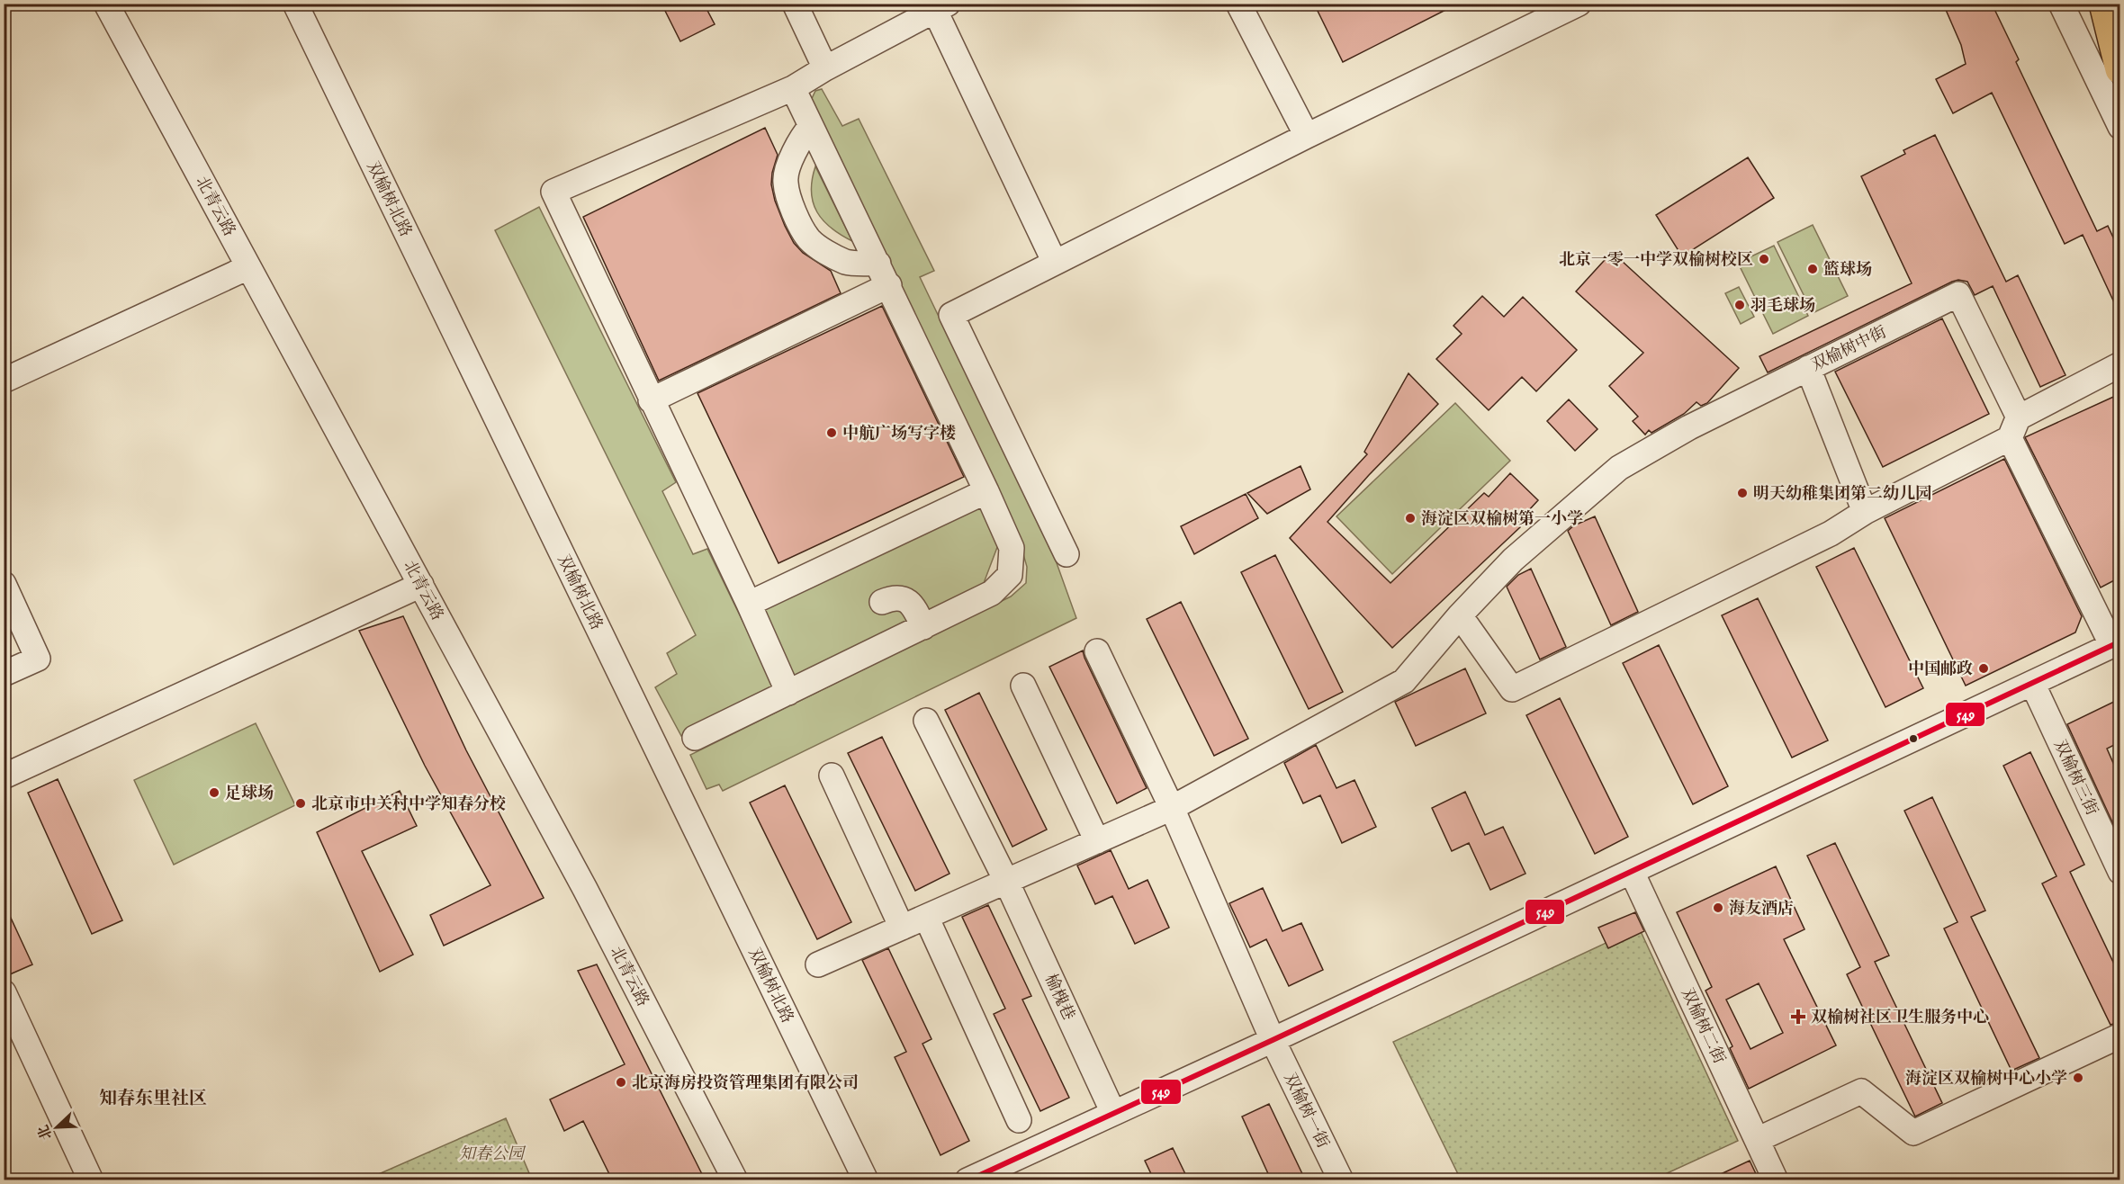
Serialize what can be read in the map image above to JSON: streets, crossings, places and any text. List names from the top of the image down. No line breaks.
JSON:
{"streets":{"street":["双榆树北路","北青云路","双榆树中街","双榆树三街","榆槐巷","双榆树二街","双榆树一街"]},"crossings":[["双榆树中街","榆槐巷"],["双榆树中街","双榆树一街"]],"districts":["知春东里社区"],"parks":["知春公园"],"places":{"other":["北京一零一中学双榆树校区","篮球场","羽毛球场","中航广场写字楼","明天幼稚集团第二幼儿园","海淀区双榆树第一小学","中国邮政","足球场","北京市中关村中学知春分校","海友酒店","海淀区双榆树中心小学","北京海房投资管理集团有限公司"],"health":["双榆树社区卫生服务中心"]},"lines":["transit line 549"],"north":"bottom left"}
